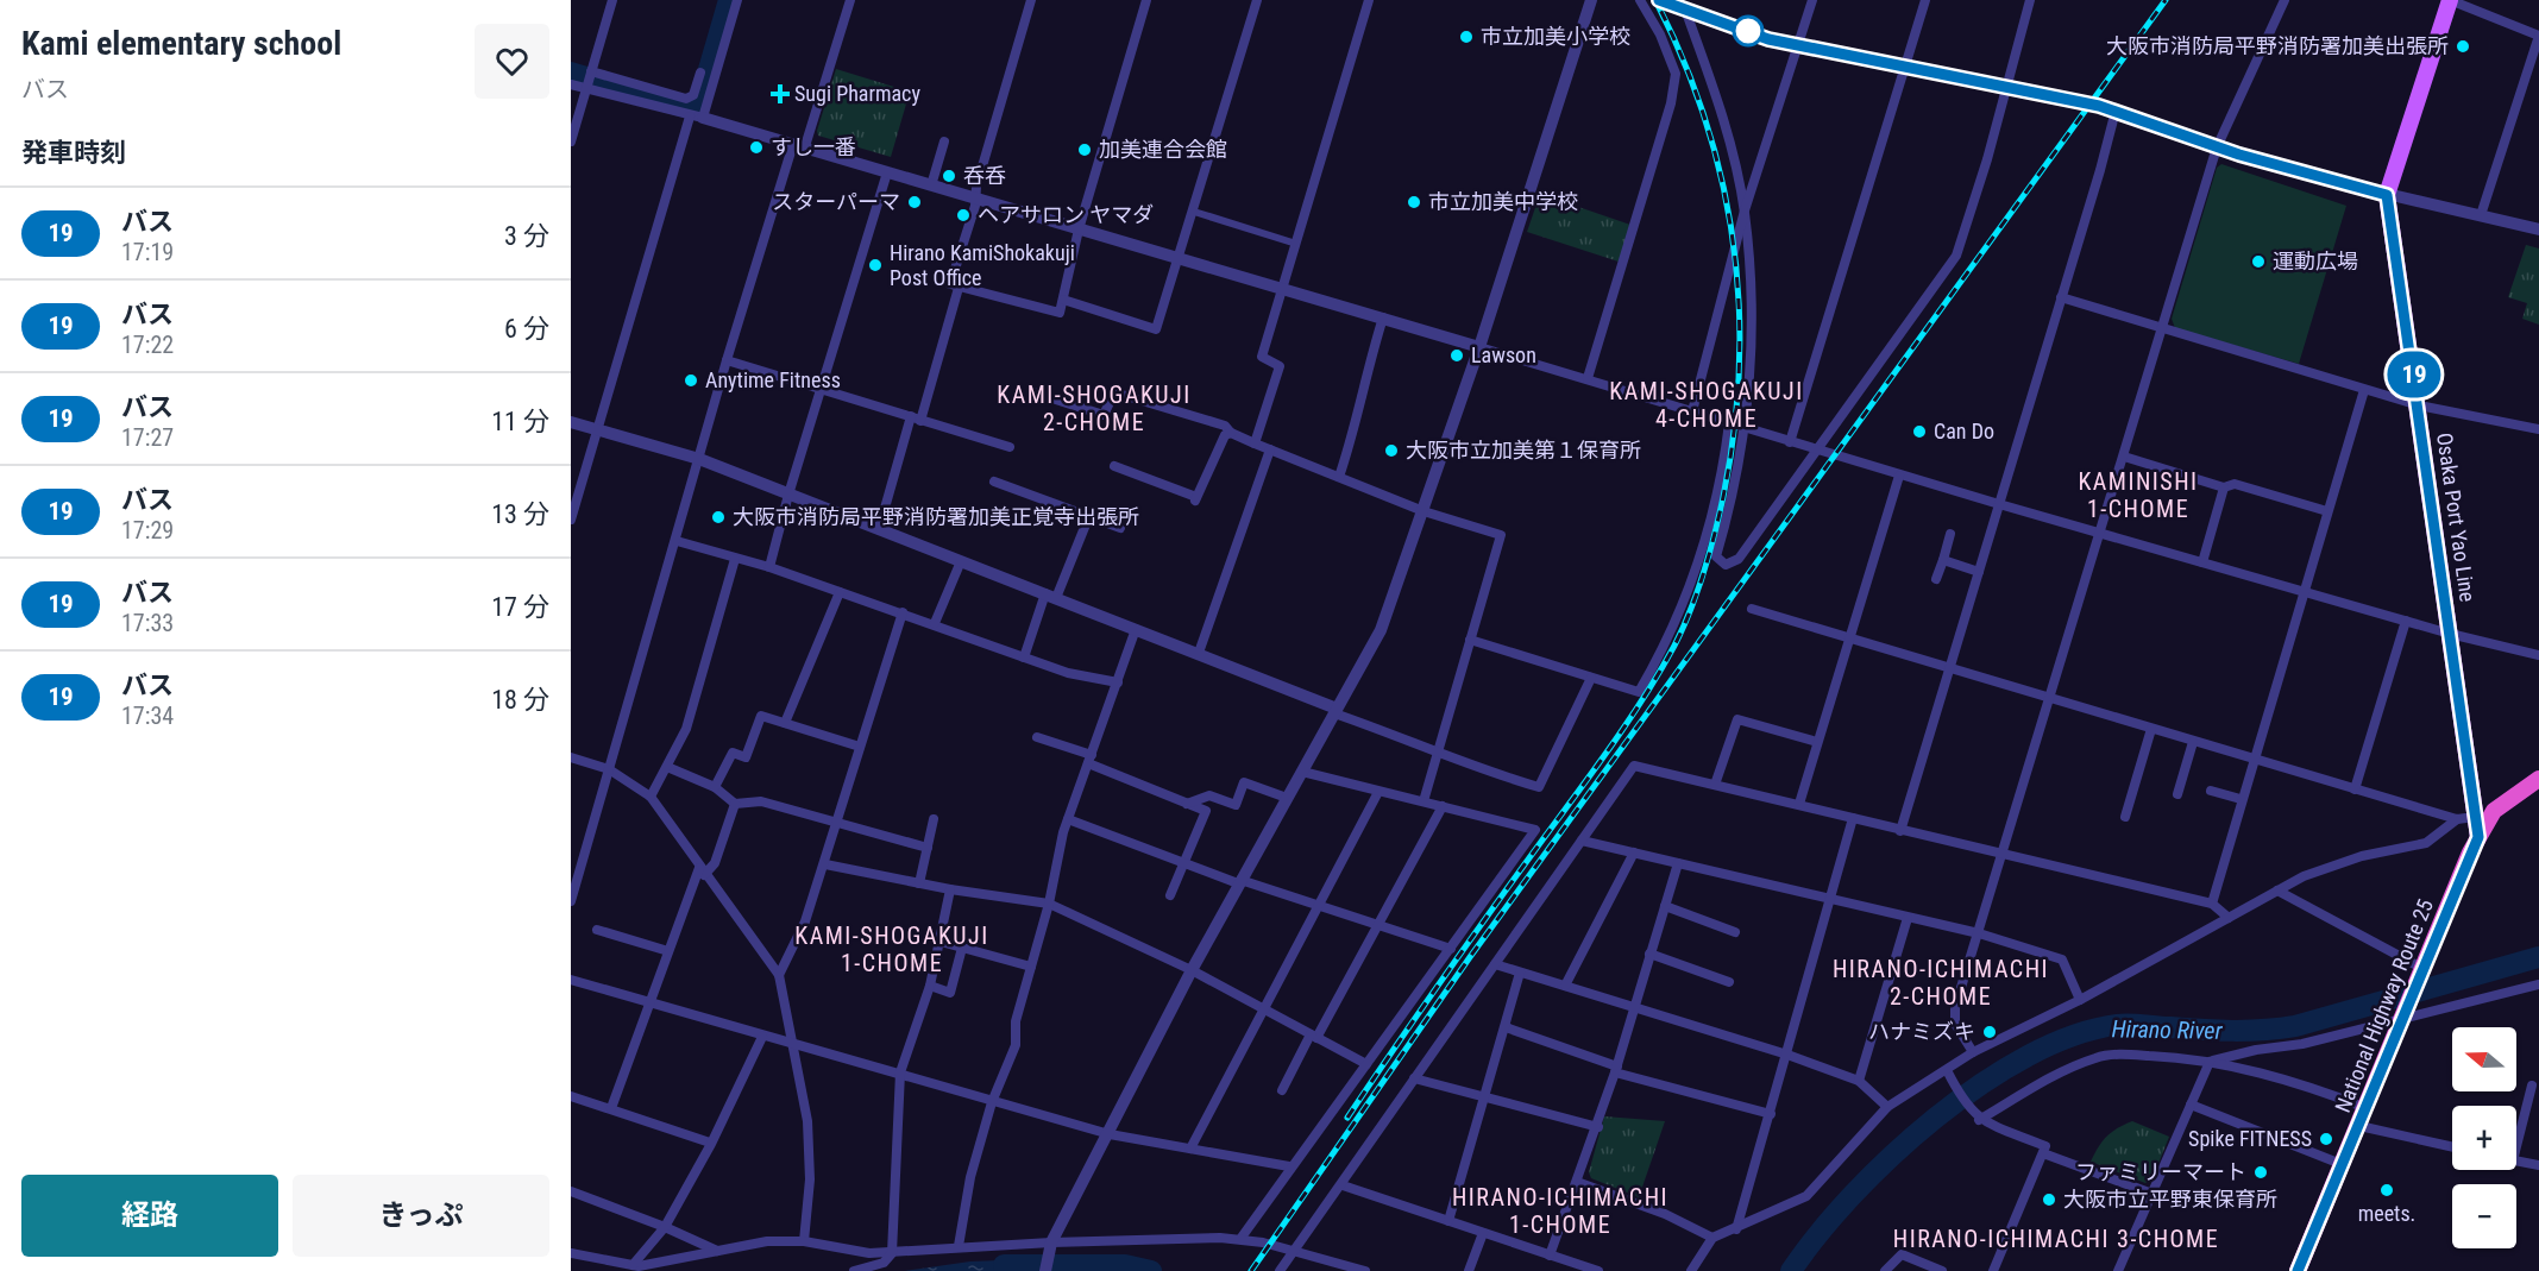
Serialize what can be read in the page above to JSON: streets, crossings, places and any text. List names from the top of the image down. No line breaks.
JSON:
{"streets":{"highway":["National Highway Route 25"],"main road":["Osaka Port Yao Line"]},"crossings":[["Osaka Port Yao Line","National Highway Route 25"]],"districts":["KAMI-SHOGAKUJI 4-CHOME","KAMI-SHOGAKUJI 2-CHOME","KAMINISHI 1-CHOME","KAMI-SHOGAKUJI 1-CHOME","HIRANO-ICHIMACHI 2-CHOME","HIRANO-ICHIMACHI 1-CHOME","HIRANO-ICHIMACHI 3-CHOME"],"water":["Hirano River"],"places":{"other":["市立加美小学校","大阪市消防局平野消防署加美出張所","すし一番","加美連合会館","呑呑","スターパーマ","市立加美中学校","ヘアサロン ヤマダ","運動広場","Hirano KamiShokakuji Post Office","Lawson","Anytime Fitness","Can Do","大阪市立加美第１保育所","大阪市消防局平野消防署加美正覚寺出張所","ハナミズキ","Spike FITNESS","ファミリーマート","meets.","大阪市立平野東保育所"],"health":["Sugi Pharmacy"]},"lines":["bus line 19"],"north":"left","page":{"heading":[["Kami elementary school","バス"],"発車時刻"],"on_map":"19","list":[{"mark":"19","name":"バス","note":"17:19","value":"3 分"},{"mark":"19","name":"バス","note":"17:22","value":"6 分"},{"mark":"19","name":"バス","note":"17:27","value":"11 分"},{"mark":"19","name":"バス","note":"17:29","value":"13 分"},{"mark":"19","name":"バス","note":"17:33","value":"17 分"},{"mark":"19","name":"バス","note":"17:34","value":"18 分"}],"map_buttons":["+","−"],"buttons":["経路","きっぷ"]}}
